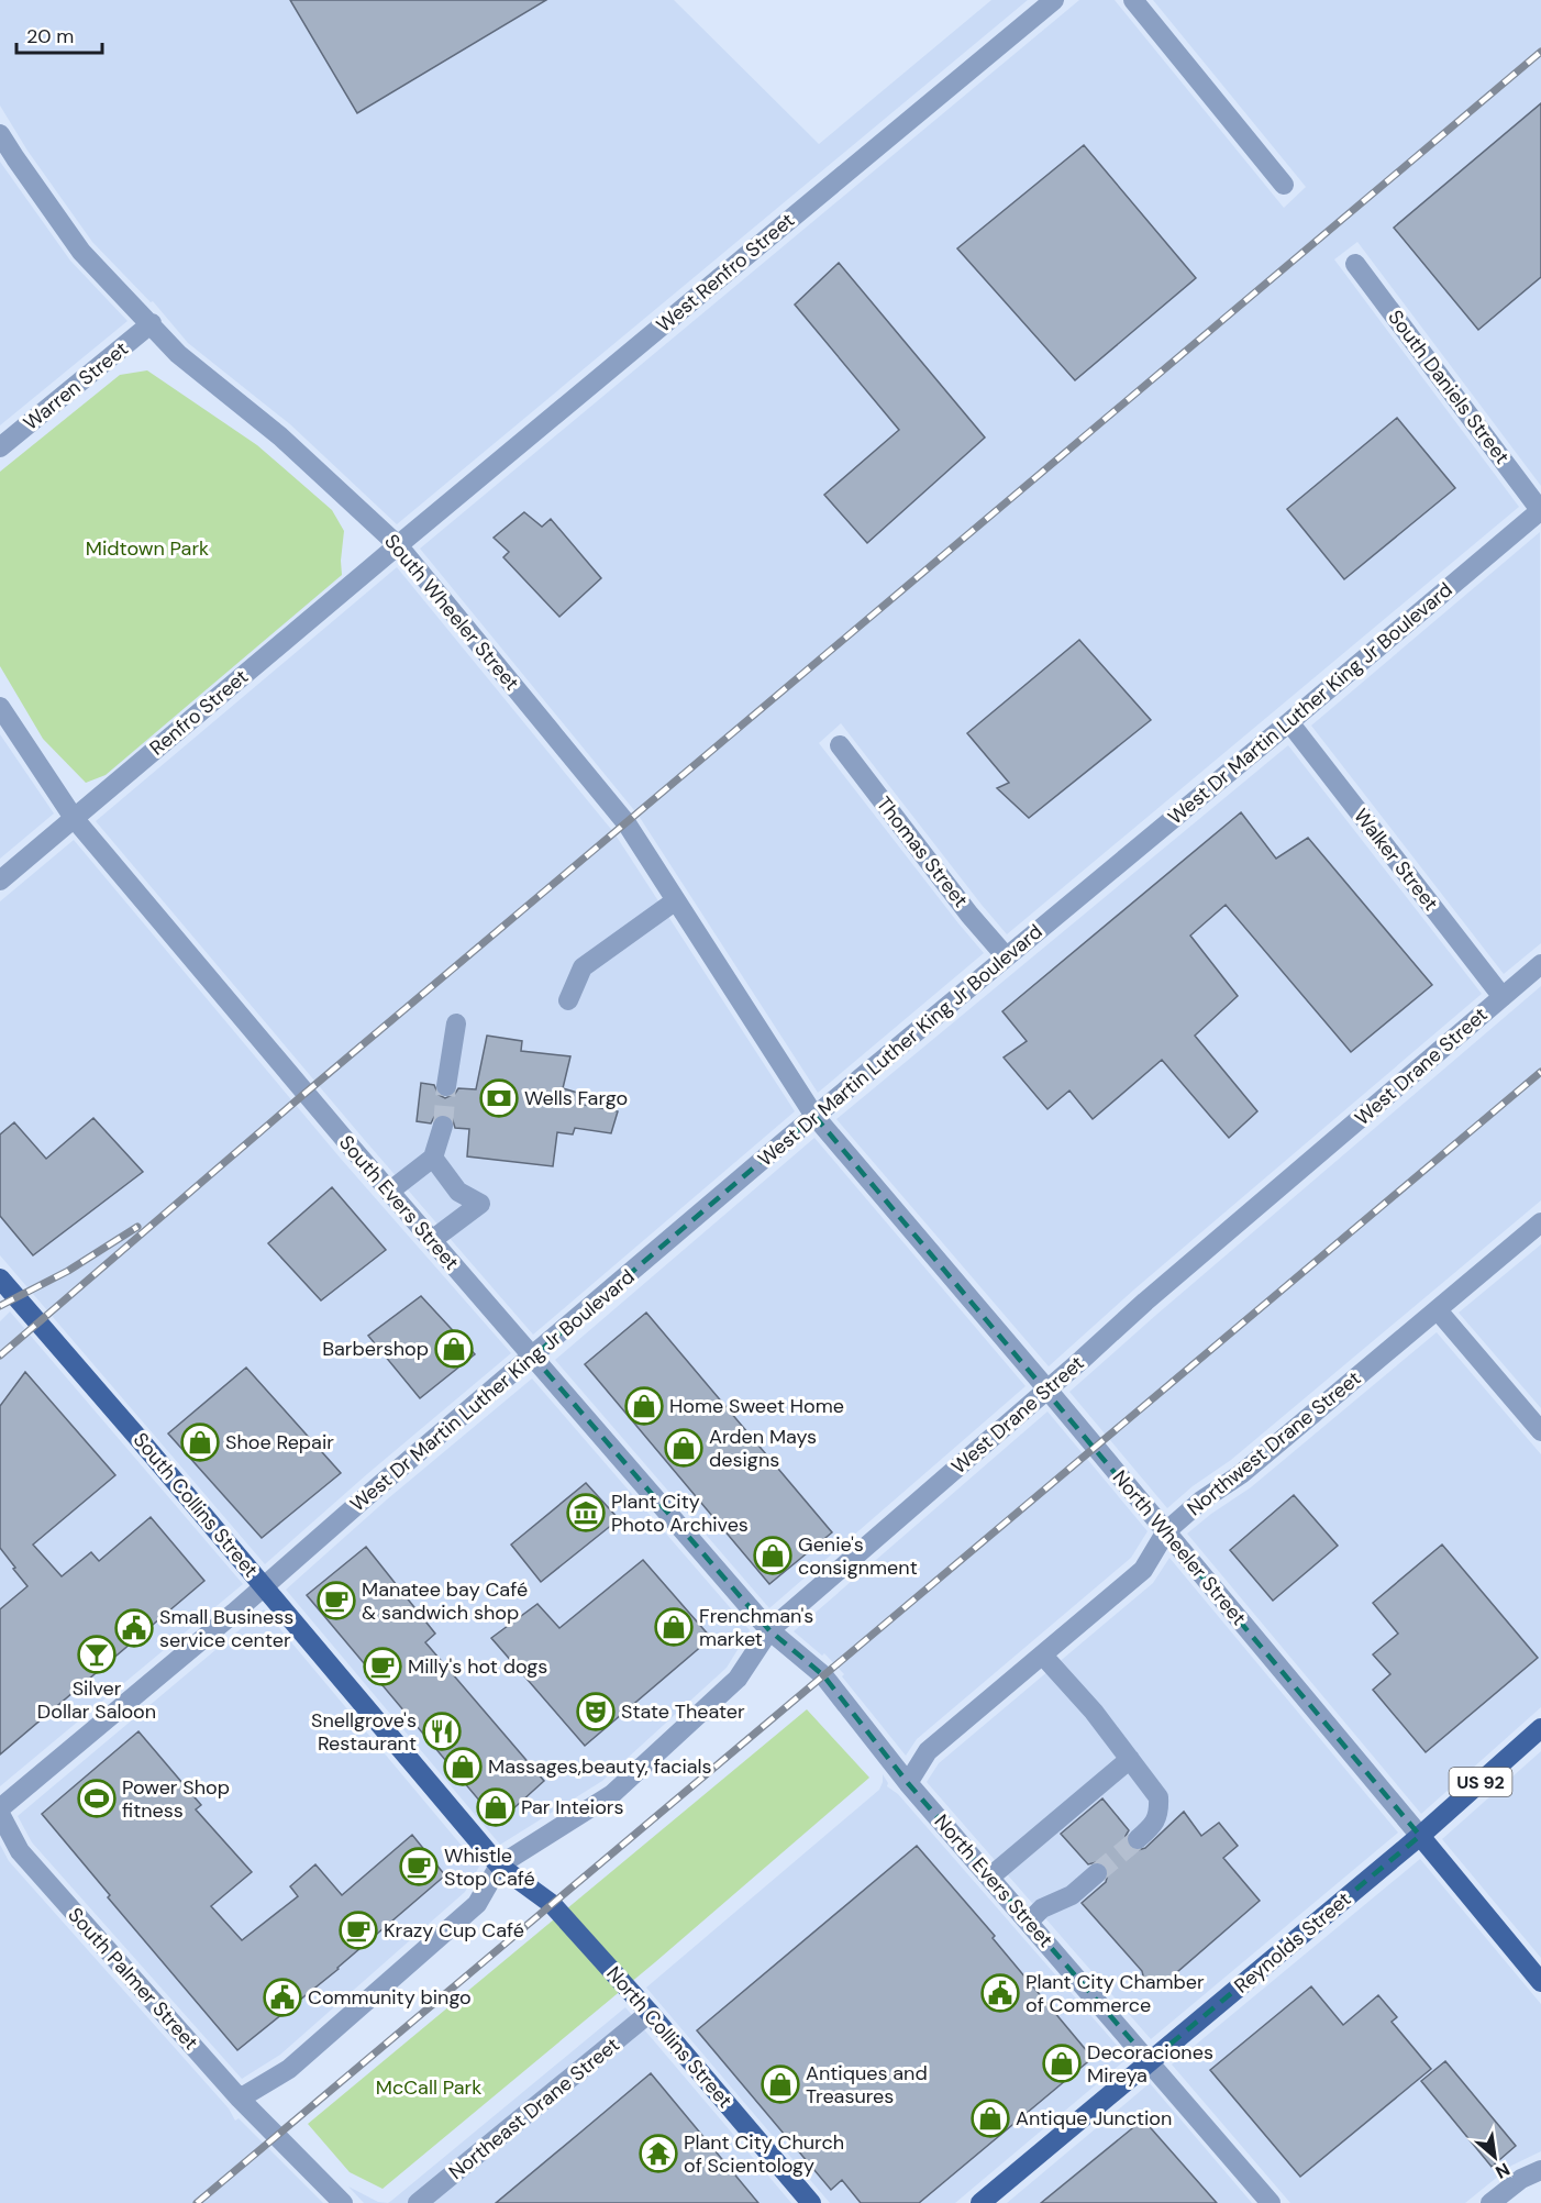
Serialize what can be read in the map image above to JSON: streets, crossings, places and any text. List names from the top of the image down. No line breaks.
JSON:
{"streets":{"main road":["South Collins Street","North Wheeler Street","US 92","Reynolds Street","North Collins Street"],"street":["West Renfro Street","Warren Street","South Daniels Street","South Wheeler Street","West Dr Martin Luther King Jr Boulevard","Renfro Street","Thomas Street","Walker Street","West Drane Street","South Evers Street","Northwest Drane Street","North Evers Street","South Palmer Street","Northeast Drane Street"]},"crossings":[["West Renfro Street","South Wheeler Street"],["West Renfro Street","Renfro Street"],["Warren Street","South Wheeler Street"],["South Daniels Street","West Dr Martin Luther King Jr Boulevard"],["South Wheeler Street","West Dr Martin Luther King Jr Boulevard"],["South Wheeler Street","Renfro Street"],["South Wheeler Street","North Wheeler Street"],["West Dr Martin Luther King Jr Boulevard","Thomas Street"],["West Dr Martin Luther King Jr Boulevard","Walker Street"],["West Dr Martin Luther King Jr Boulevard","South Evers Street"],["West Dr Martin Luther King Jr Boulevard","South Collins Street"],["West Dr Martin Luther King Jr Boulevard","North Wheeler Street"],["Renfro Street","South Evers Street"],["Walker Street","West Drane Street"],["West Drane Street","South Evers Street"],["West Drane Street","South Collins Street"],["West Drane Street","North Wheeler Street"],["South Evers Street","North Evers Street"],["Northwest Drane Street","North Wheeler Street"],["Northwest Drane Street","North Evers Street"],["South Collins Street","North Collins Street"],["North Wheeler Street","Reynolds Street"],["North Evers Street","Reynolds Street"],["North Collins Street","Northeast Drane Street"]],"parks":["Midtown Park","McCall Park"],"places":{"bank":["Wells Fargo"],"shop":["Barbershop","Home Sweet Home","Shoe Repair","Arden Mays designs","Genie's consignment","Frenchman's market","Massages,beauty, facials","Par Inteiors","Decoraciones Mireya","Antiques and Treasures","Antique Junction"],"museum":["Plant City Photo Archives"],"cafe":["Manatee bay Café & sandwich shop","Milly's hot dogs","Whistle Stop Café","Krazy Cup Café"],"public building":["Small Business service center","Plant City Chamber of Commerce","Community bingo"],"bar":["Silver Dollar Saloon"],"theatre":["State Theater"],"restaurant":["Snellgrove's Restaurant"],"sports":["Power Shop fitness"],"temple":["Plant City Church of Scientology"]},"scale_bar":"20 m","north":"bottom right"}
